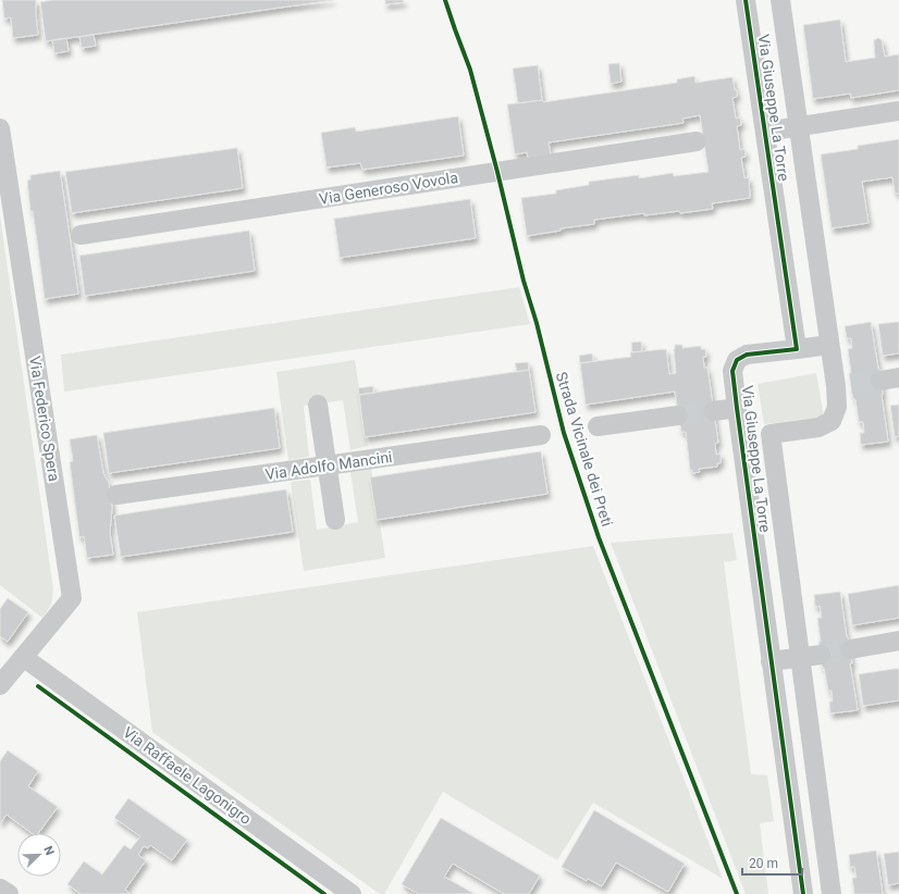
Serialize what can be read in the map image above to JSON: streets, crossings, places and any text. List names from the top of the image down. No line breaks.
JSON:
{"streets":{"street":["Via Giuseppe La Torre","Via Generoso Vovola","Via Federico Spera","Via Adolfo Mancini","Via Raffaele Lagonigro"],"cycle path":["Strada Vicinale dei Preti"]},"crossings":[["Via Federico Spera","Via Raffaele Lagonigro"]],"scale_bar":"20 m","north":"top right"}
